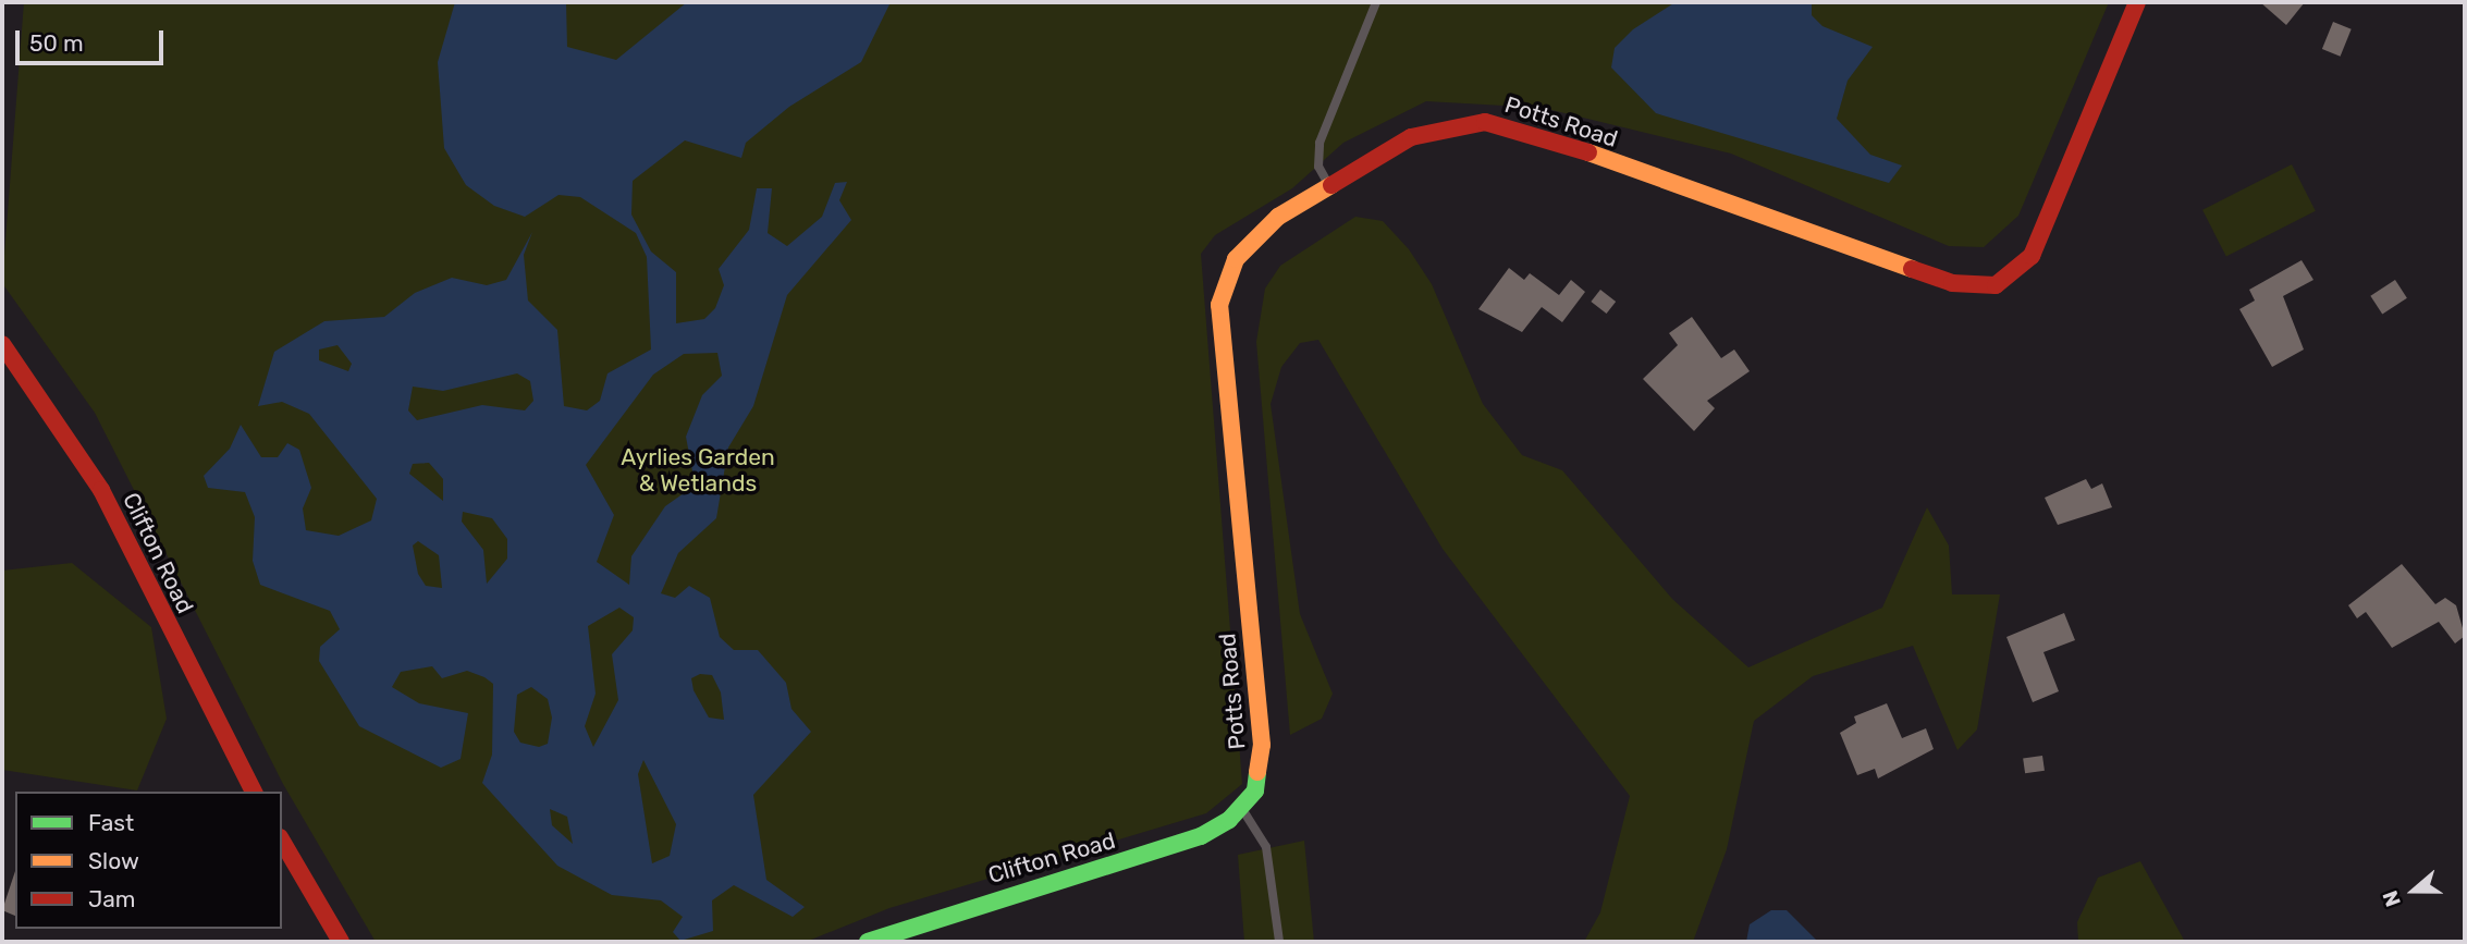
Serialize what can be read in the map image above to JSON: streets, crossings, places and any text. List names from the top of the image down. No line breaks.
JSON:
{"streets":{"street":["Potts Road","Clifton Road"]},"crossings":[["Potts Road","Clifton Road"]],"parks":["Ayrlies Garden & Wetlands"],"legend":["Fast","Slow","Jam"],"scale_bar":"50 m","north":"left"}
